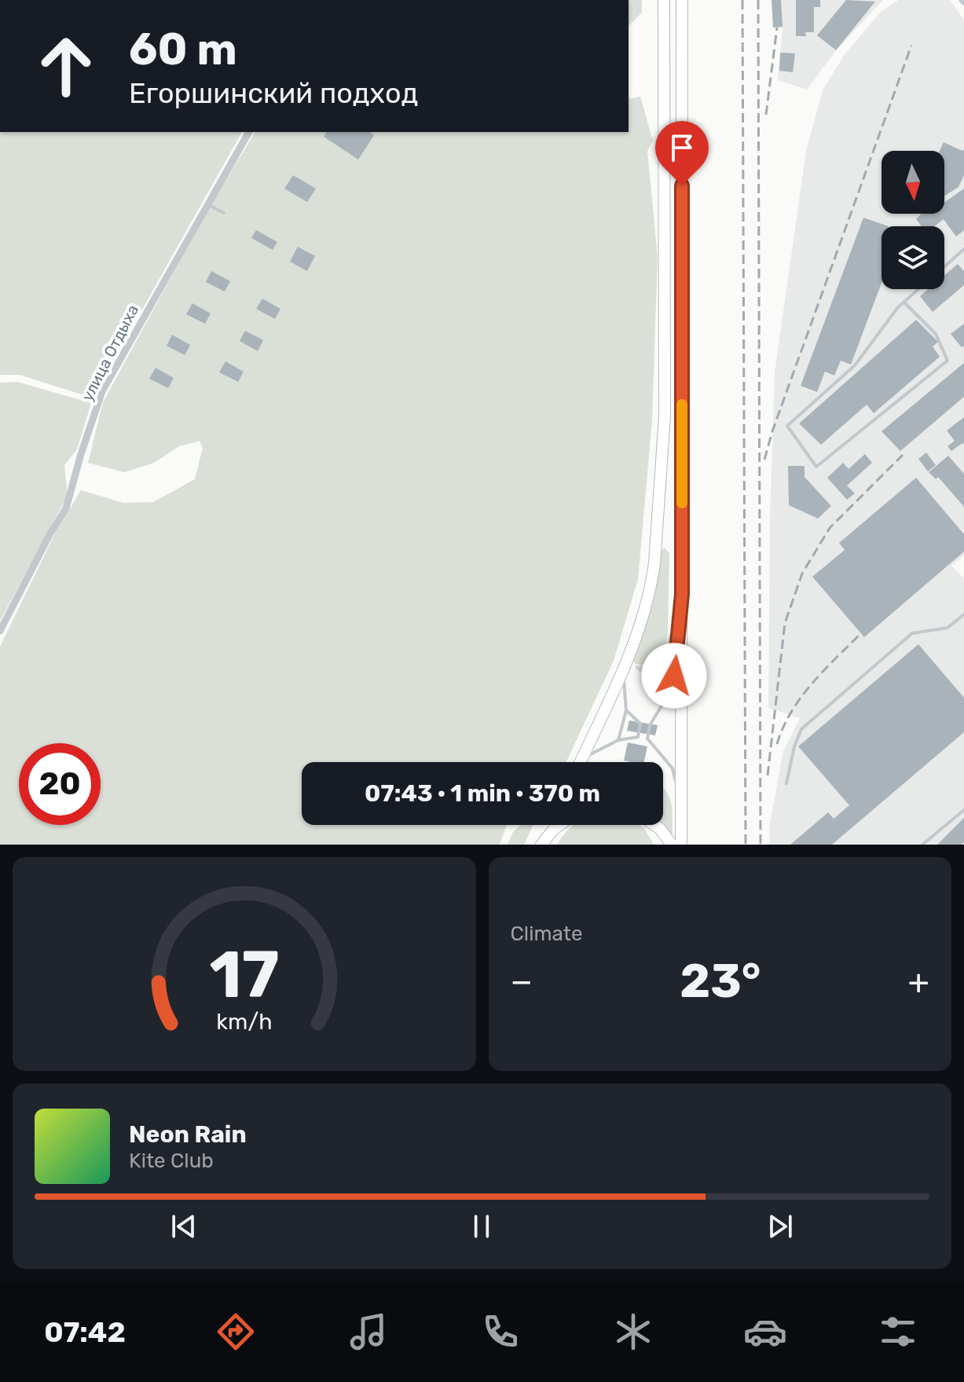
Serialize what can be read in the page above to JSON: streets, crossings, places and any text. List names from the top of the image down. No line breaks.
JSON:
{"streets":{"street":["улица Отдыха"]},"north":"bottom","page":{"turn":["60 m","Егоршинский подход"],"limit":"20","trip":"07:43 · 1 min · 370 m","tile":"Climate","heat":["−","23°","+"],"song":["Neon Rain","Kite Club"],"tabs":"07:42","gauge":["17","km/h"]}}
